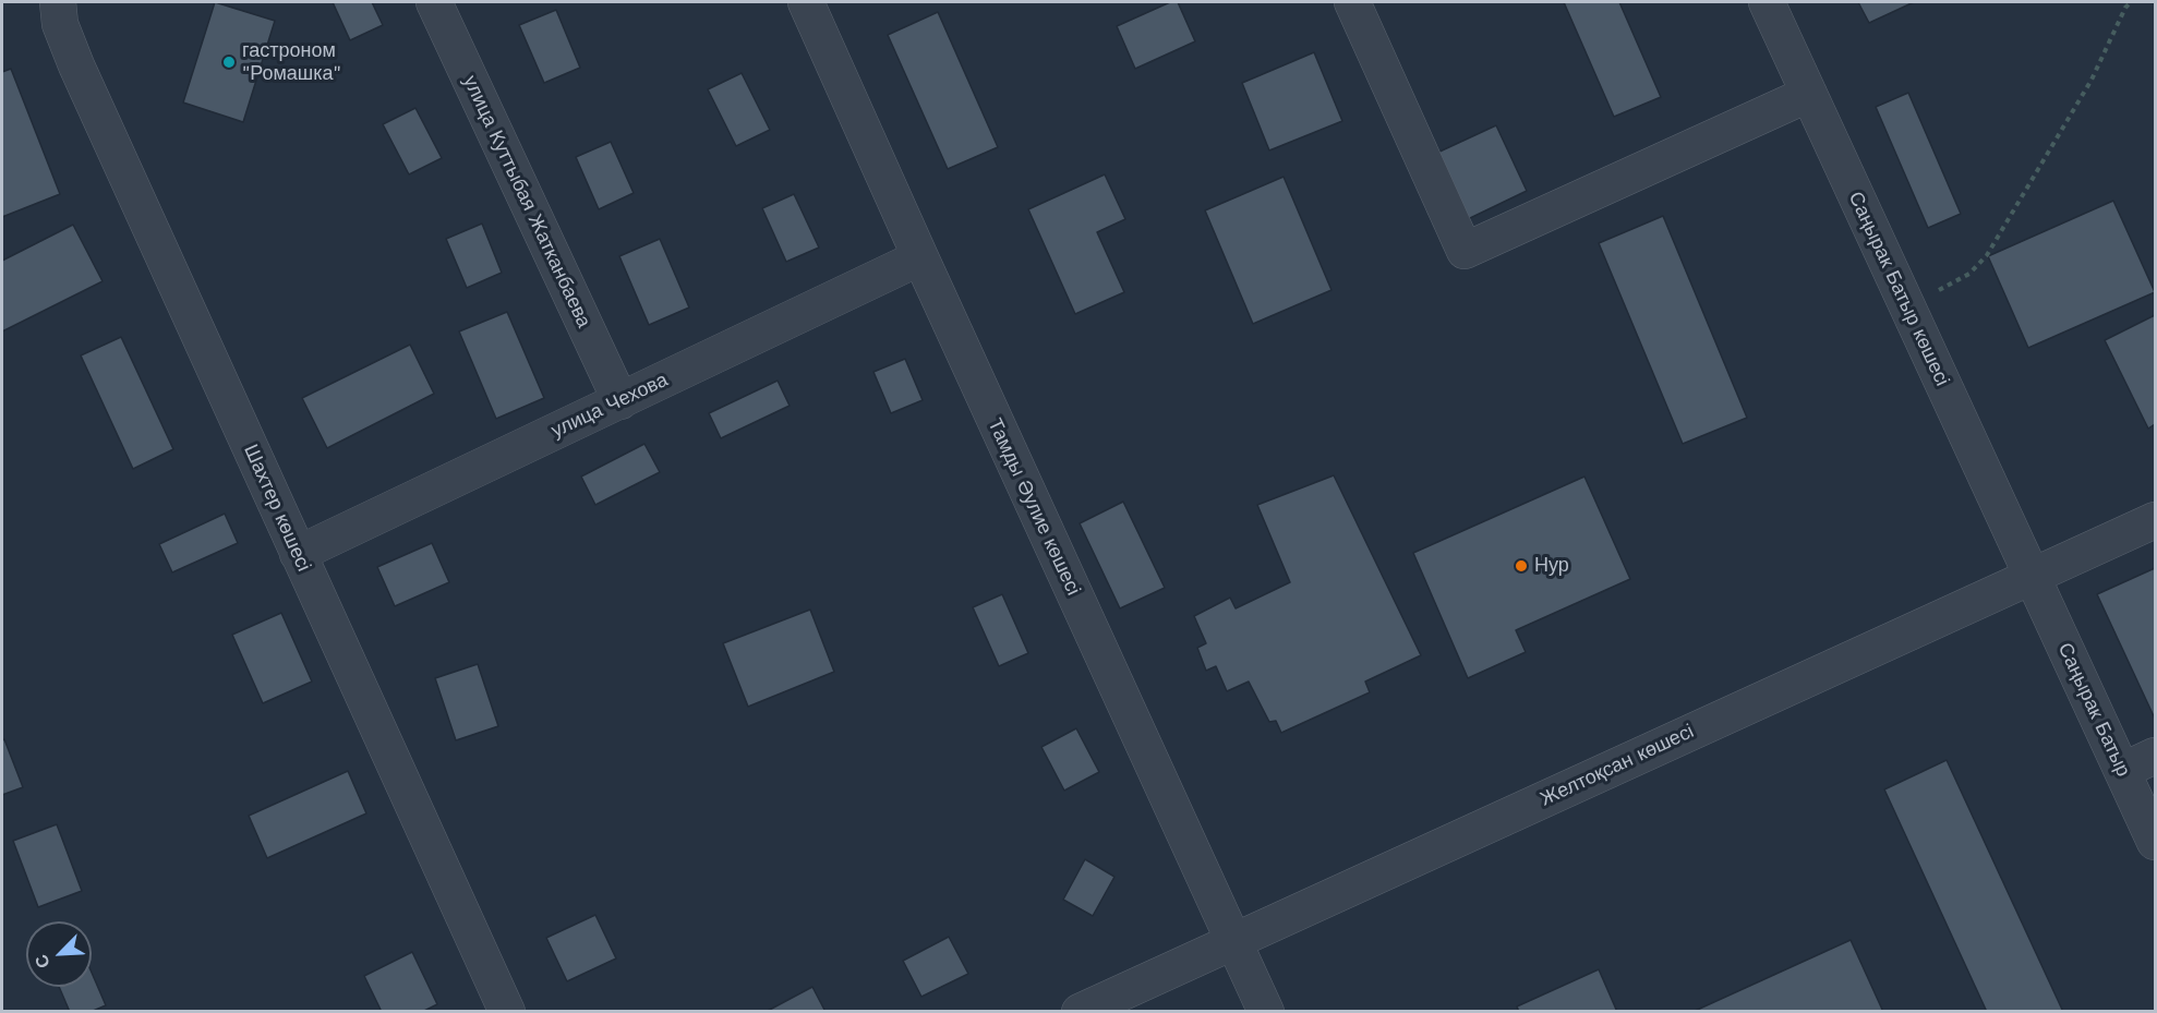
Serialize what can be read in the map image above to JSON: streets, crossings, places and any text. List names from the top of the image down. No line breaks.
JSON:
{"streets":{"street":["улица Куттыбая Жатканбаева","Саңырак Батыр көшесі","улица Чехова","Тамды Әулие көшесі","Шахтер көшесі","Саңырак Батыр","Желтоқсан көшесі"]},"crossings":[["улица Куттыбая Жатканбаева","улица Чехова"],["Саңырак Батыр көшесі","Саңырак Батыр"],["Саңырак Батыр көшесі","Желтоқсан көшесі"],["улица Чехова","Тамды Әулие көшесі"],["улица Чехова","Шахтер көшесі"],["Тамды Әулие көшесі","Желтоқсан көшесі"],["Саңырак Батыр","Желтоқсан көшесі"]],"places":["гастроном \"Ромашка\"","Нур"],"north":"bottom left"}
